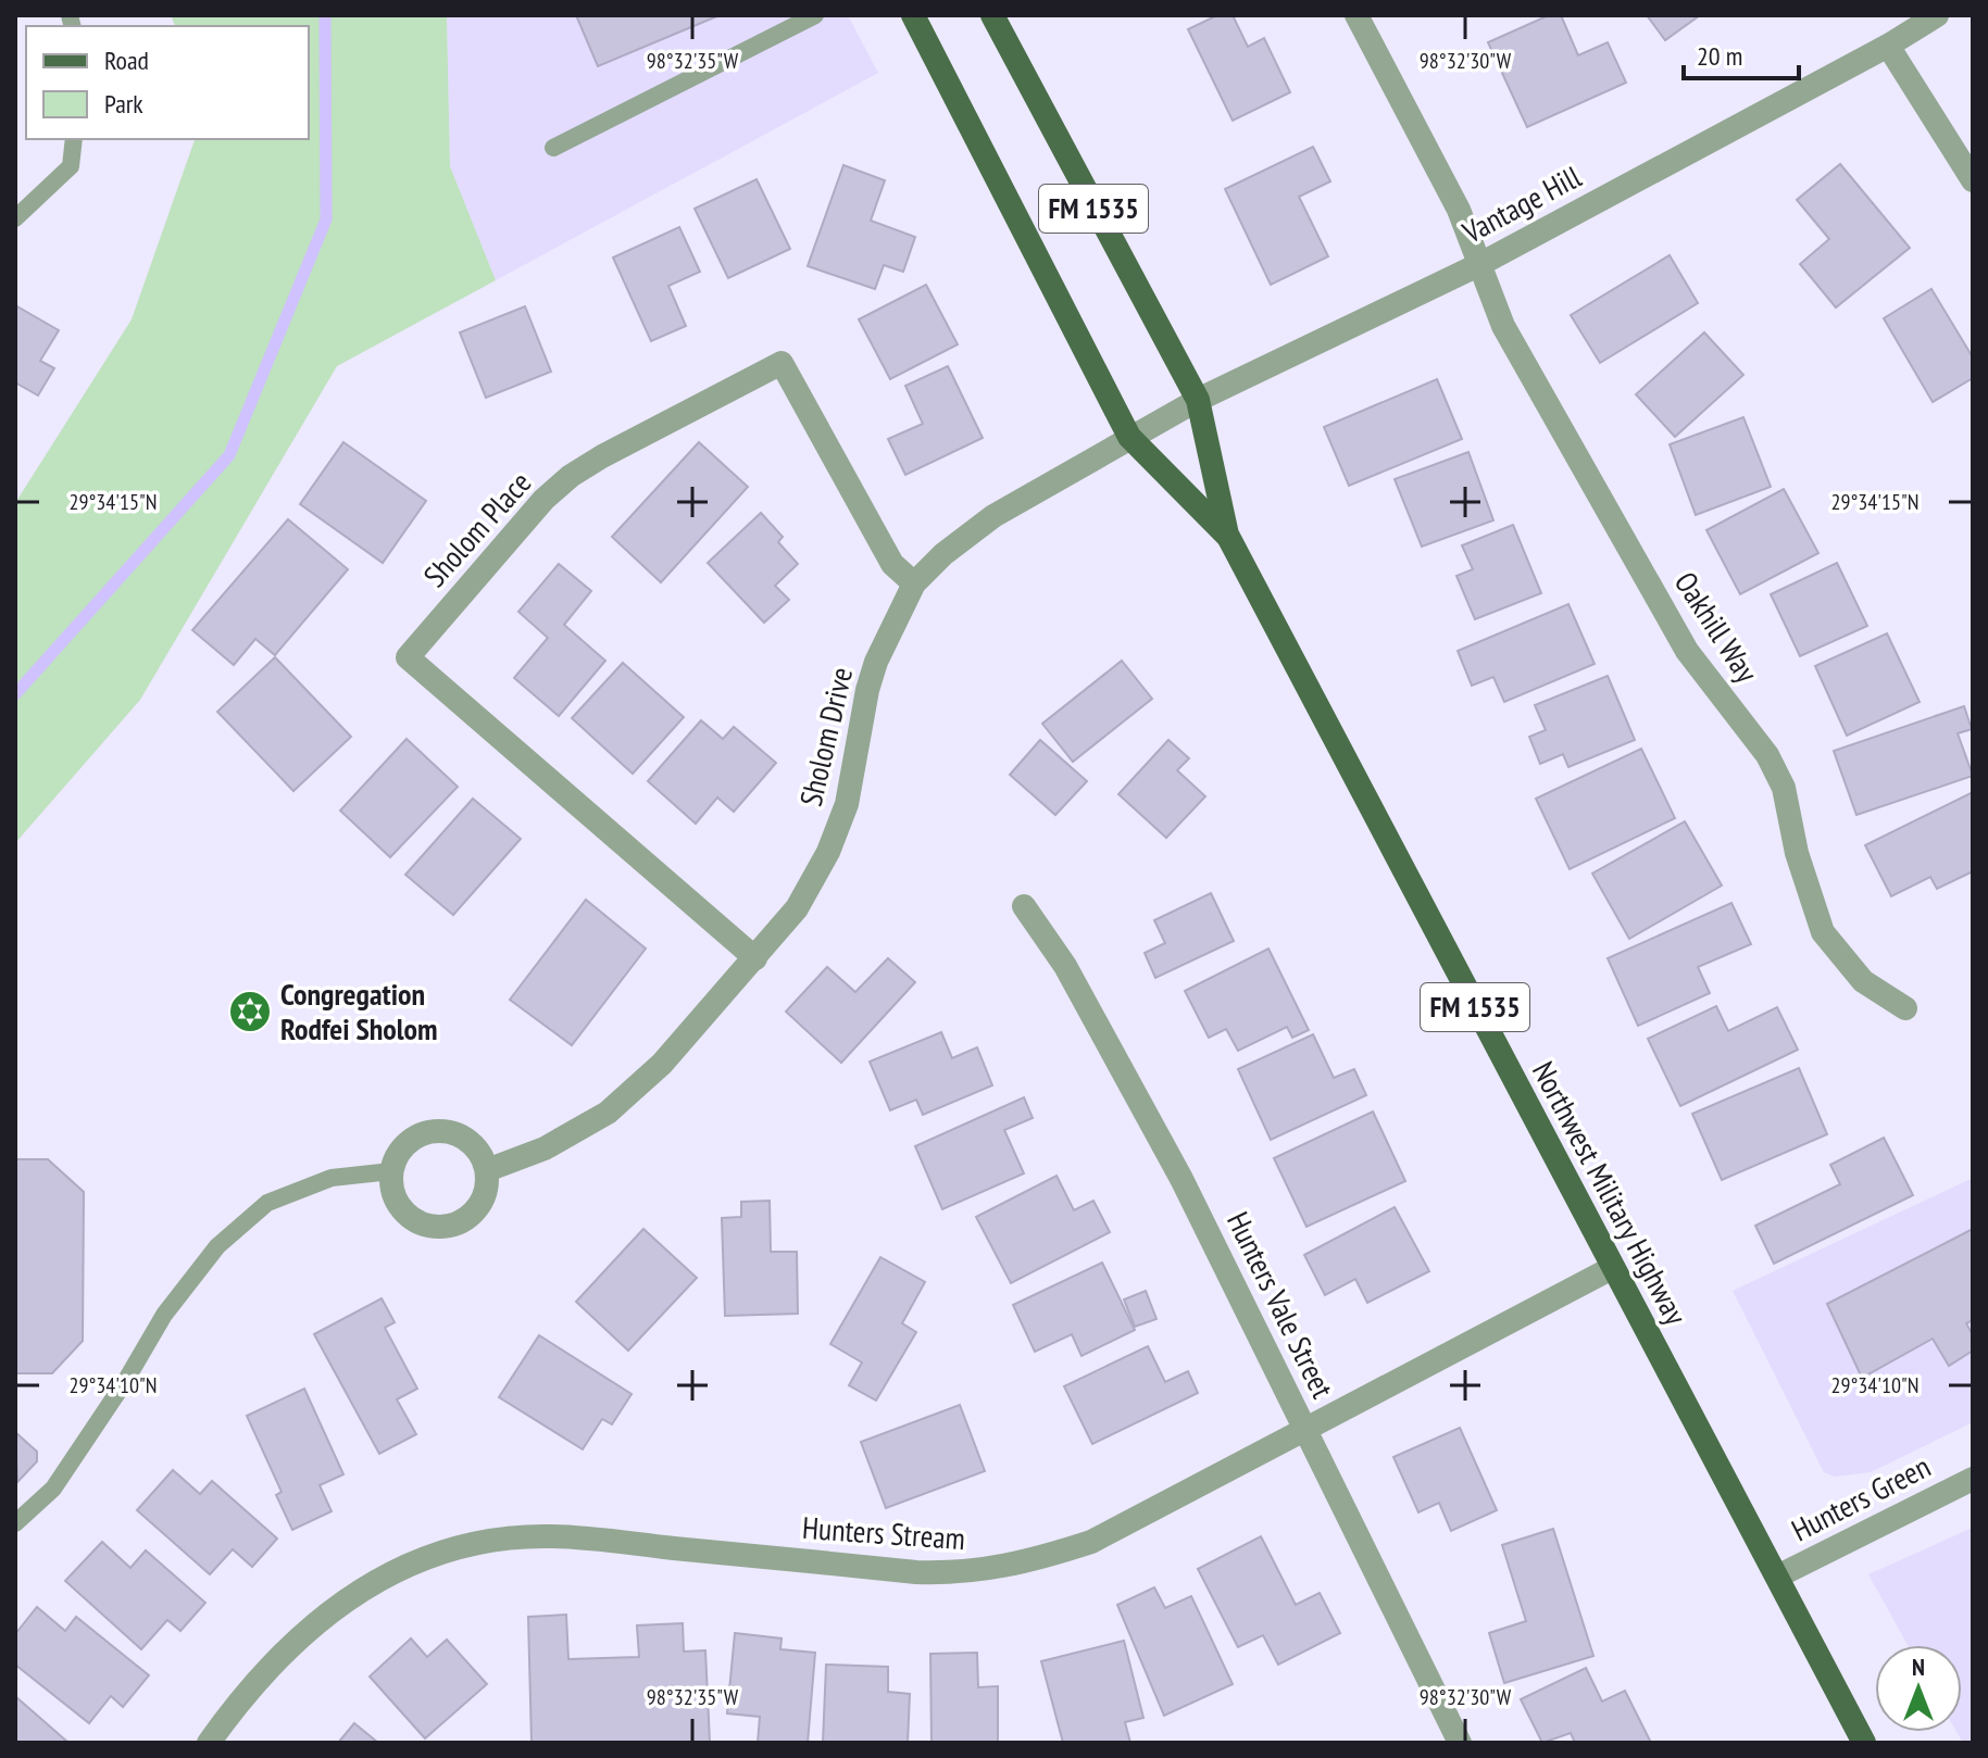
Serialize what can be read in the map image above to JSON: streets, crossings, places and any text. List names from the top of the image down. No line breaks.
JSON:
{"streets":{"main road":["FM 1535","Northwest Military Highway"],"street":["Vantage Hill","Sholom Place","Oakhill Way","Sholom Drive","Hunters Vale Street","Hunters Green","Hunters Stream"]},"crossings":[["Vantage Hill","Oakhill Way"],["Vantage Hill","Sholom Drive"],["Vantage Hill","Northwest Military Highway"],["Sholom Place","Sholom Drive"],["Sholom Drive","Northwest Military Highway"],["Northwest Military Highway","Hunters Green"],["Northwest Military Highway","Hunters Stream"],["Hunters Vale Street","Hunters Stream"]],"places":{"synagogue":["Congregation Rodfei Sholom"]},"legend":["Road","Park"],"scale_bar":"20 m","north":"top","coordinates":["98°32'35\"W","98°32'30\"W","29°34'15\"N","29°34'10\"N"]}
